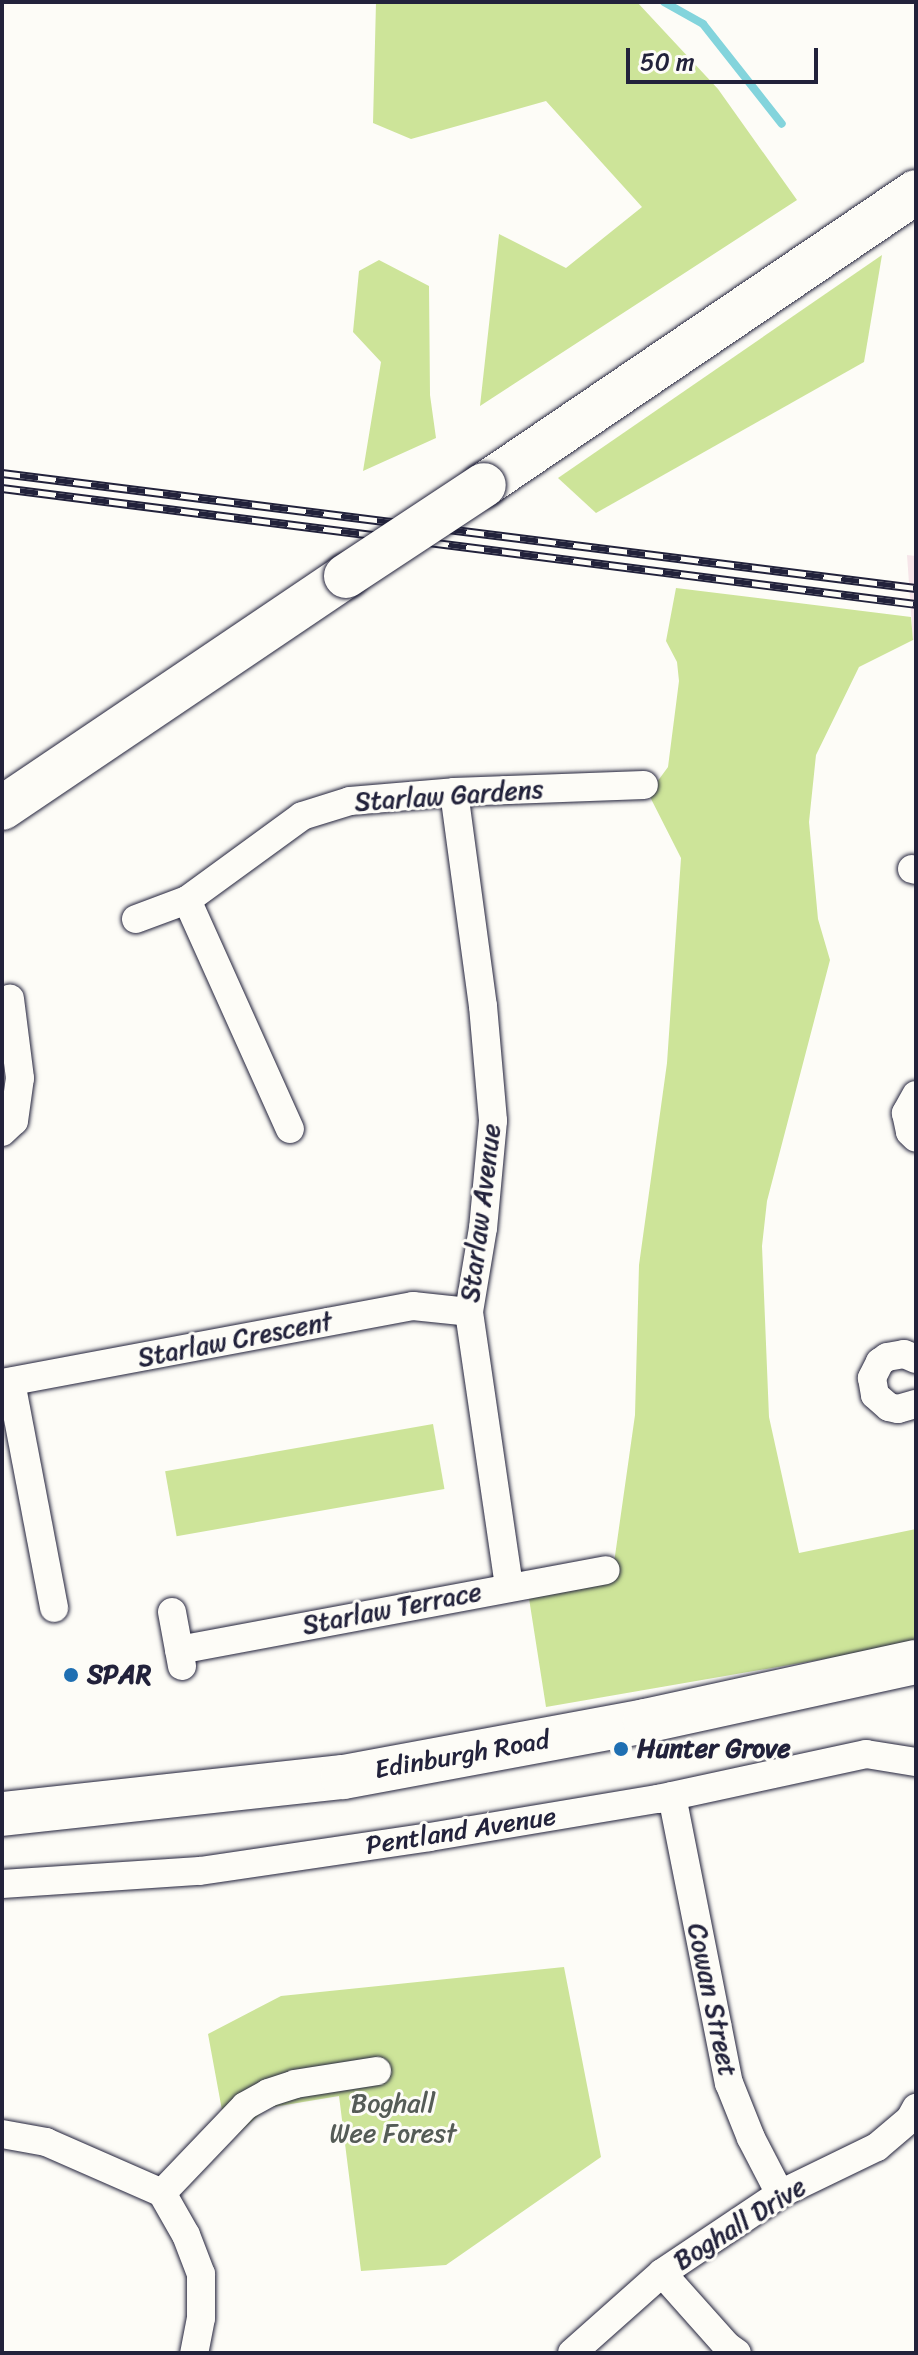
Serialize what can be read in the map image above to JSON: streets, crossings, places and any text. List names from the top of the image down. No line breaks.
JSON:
{"streets":{"main road":["Edinburgh Road"],"street":["Starlaw Gardens","Starlaw Avenue","Starlaw Crescent","Starlaw Terrace","Pentland Avenue","Cowan Street","Boghall Drive"]},"crossings":[["Starlaw Gardens","Starlaw Avenue"],["Starlaw Avenue","Starlaw Crescent"],["Starlaw Avenue","Starlaw Terrace"],["Pentland Avenue","Cowan Street"],["Cowan Street","Boghall Drive"]],"parks":["Boghall Wee Forest"],"places":["SPAR","Hunter Grove"],"scale_bar":"50 m"}
